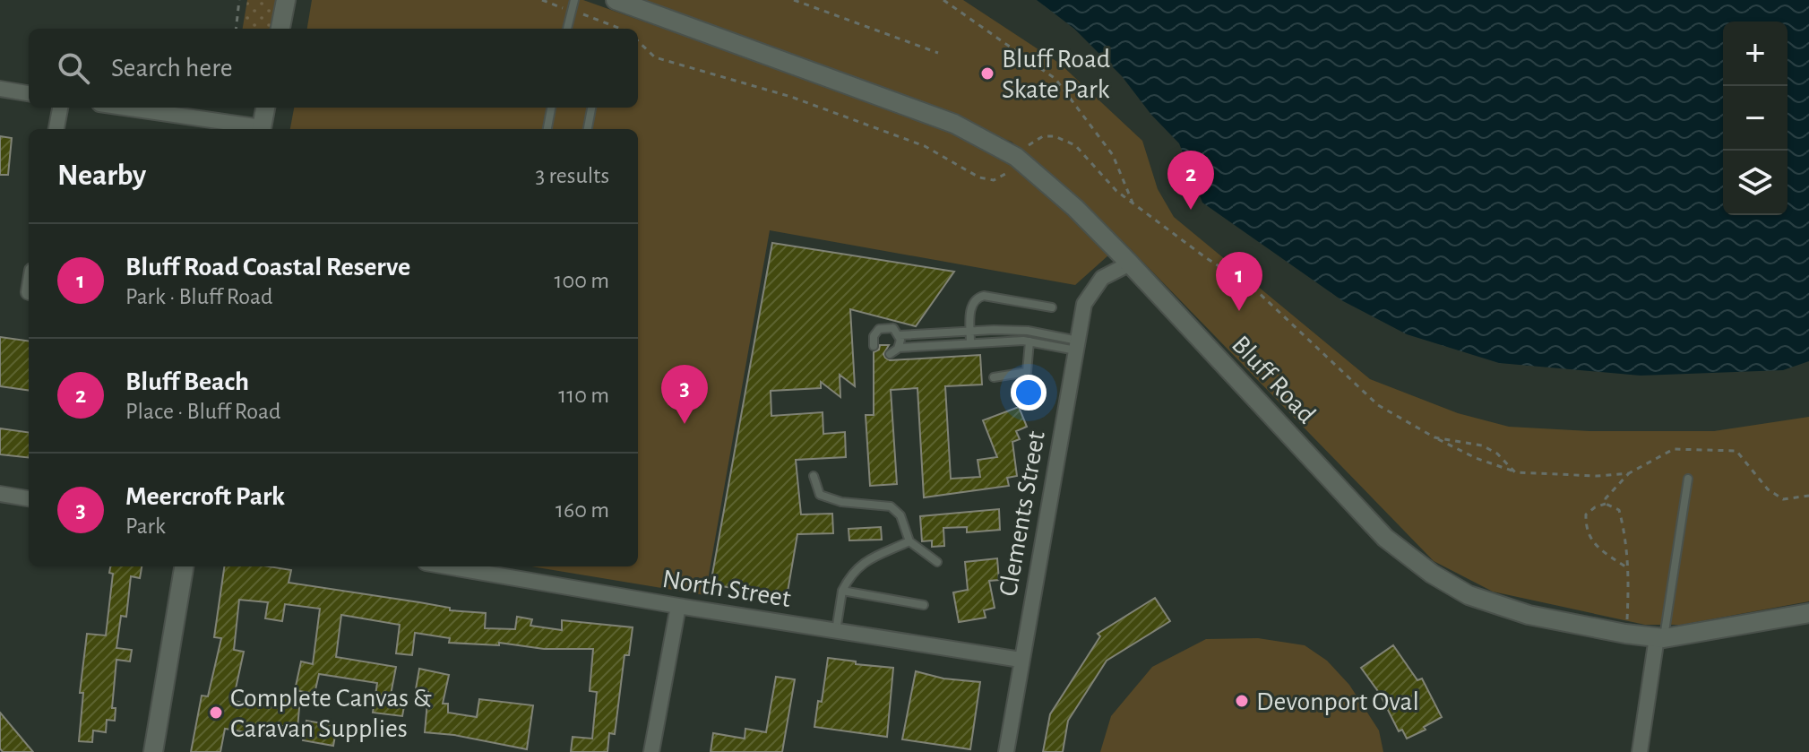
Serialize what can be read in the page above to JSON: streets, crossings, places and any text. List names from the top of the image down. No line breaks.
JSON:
{"streets":{"street":["Bluff Road","Clements Street","North Street"]},"crossings":[["Bluff Road","Clements Street"],["Clements Street","North Street"]],"places":["Bluff Road Skate Park","Devonport Oval","Complete Canvas & Caravan Supplies"],"page":{"map_buttons":["+","−"],"search":"Search here","heading":["Nearby","3 results"],"pins":["2","1","3"],"list":[{"mark":"1","name":"Bluff Road Coastal Reserve","note":"Park · Bluff Road","value":"100 m"},{"mark":"2","name":"Bluff Beach","note":"Place · Bluff Road","value":"110 m"},{"mark":"3","name":"Meercroft Park","note":"Park","value":"160 m"}]}}
